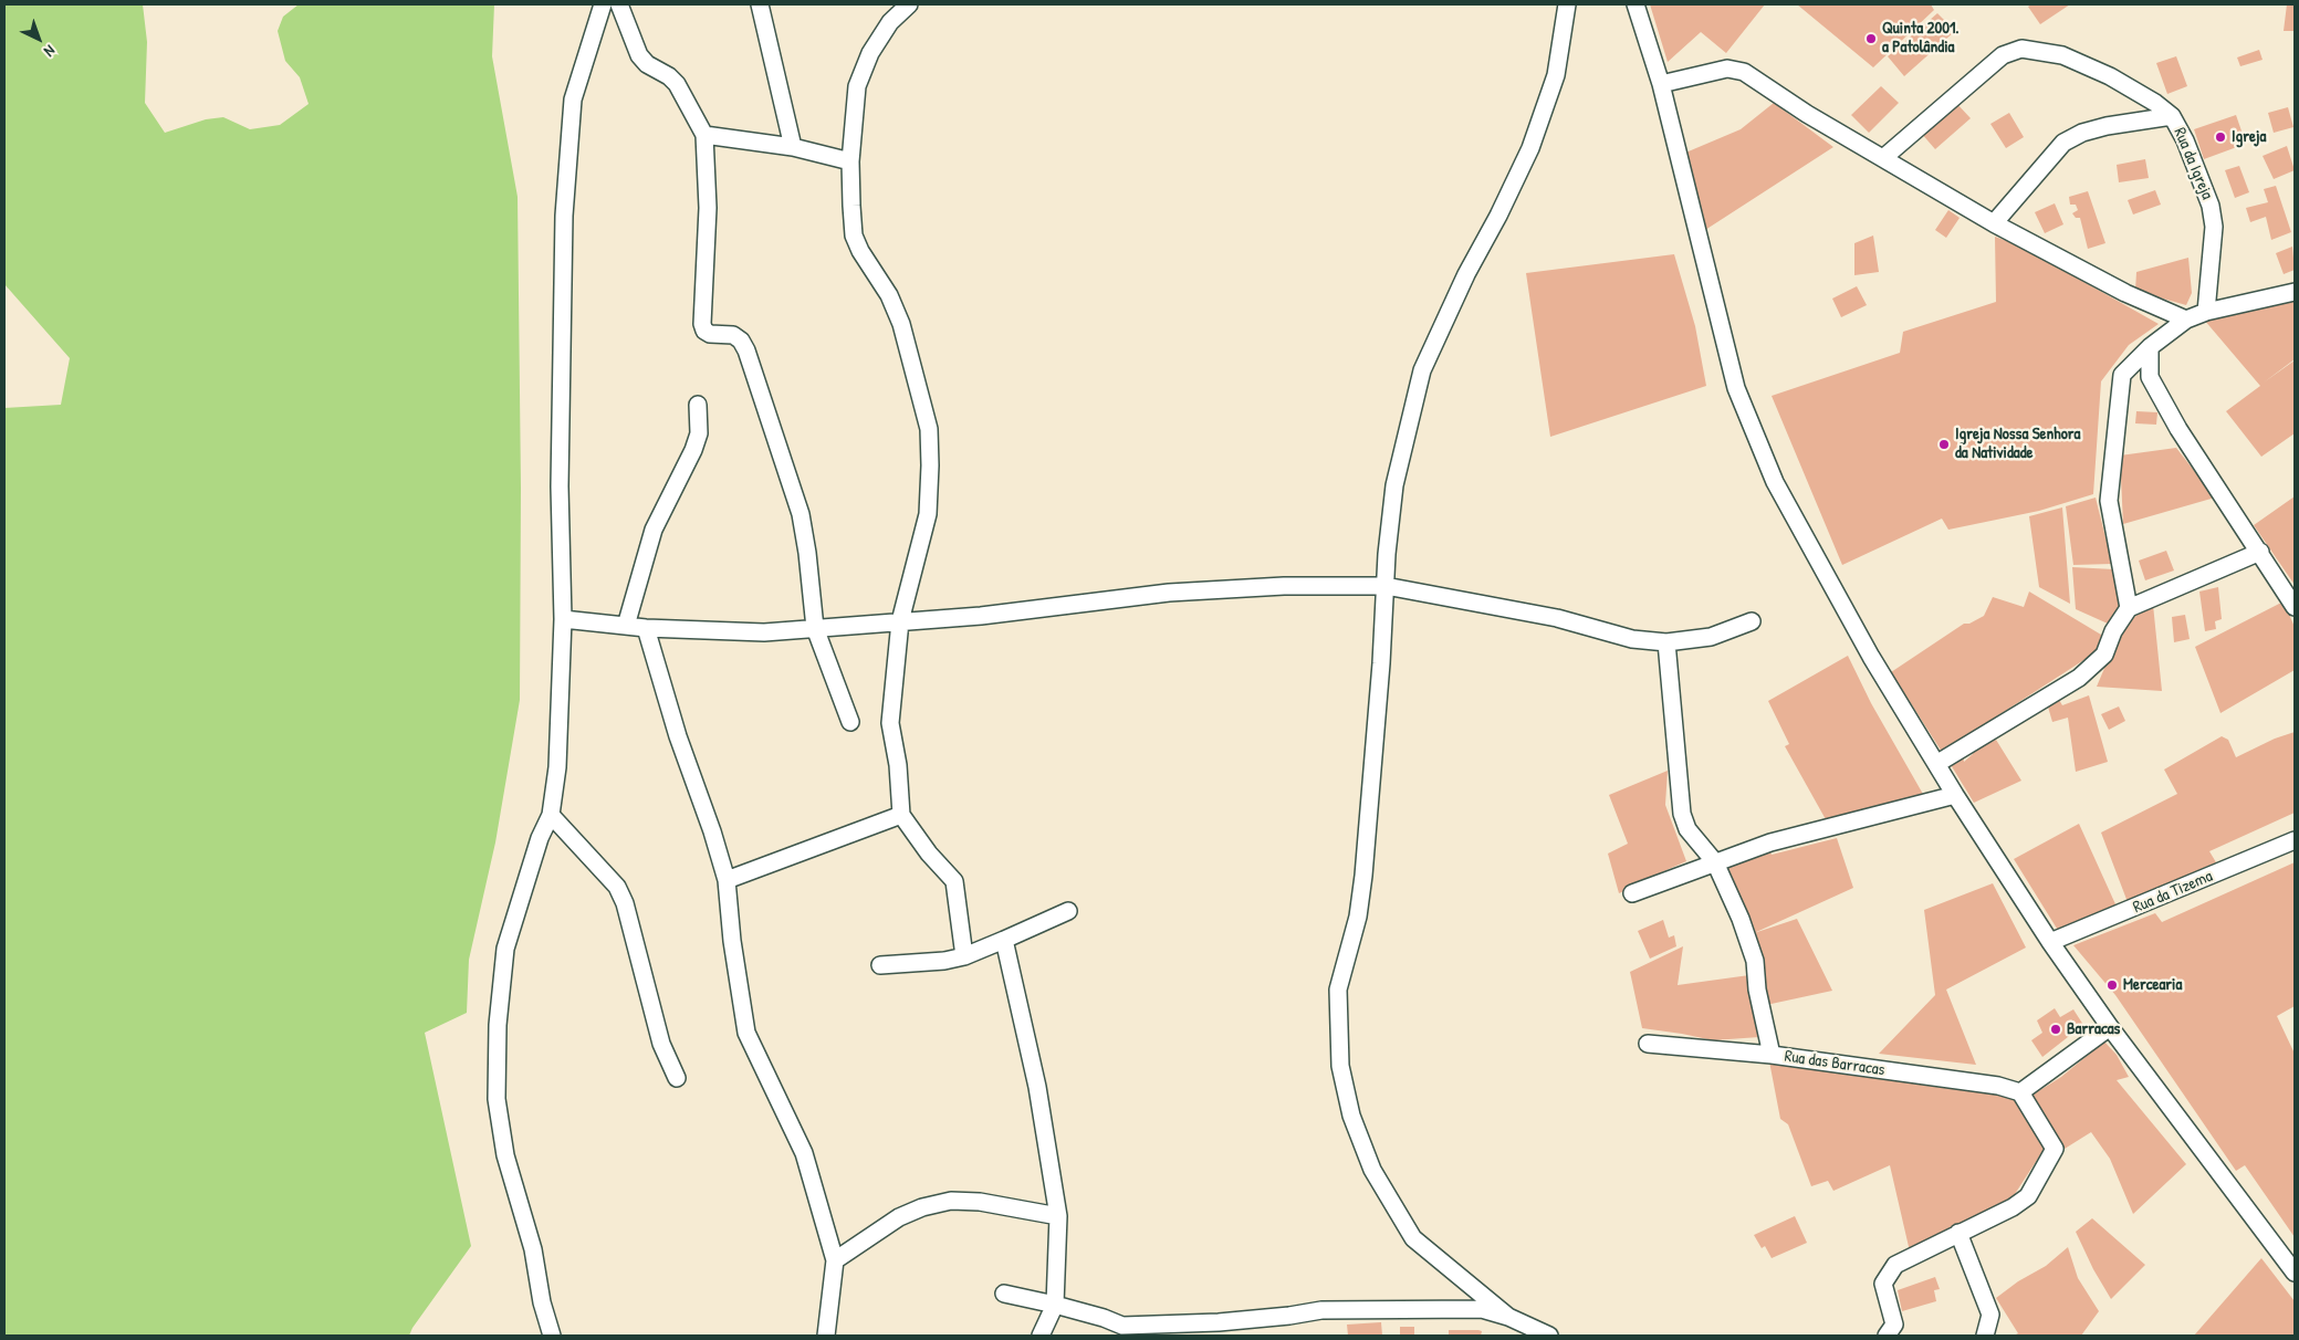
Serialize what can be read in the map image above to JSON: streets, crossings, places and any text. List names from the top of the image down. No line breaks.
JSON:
{"streets":{"street":["Rua da Igreja","Rua da Tizema","Rua das Barracas"]},"places":["Quinta 2001. a Patolândia","Igreja","Igreja Nossa Senhora da Natividade","Mercearia","Barracas"],"north":"bottom right"}
